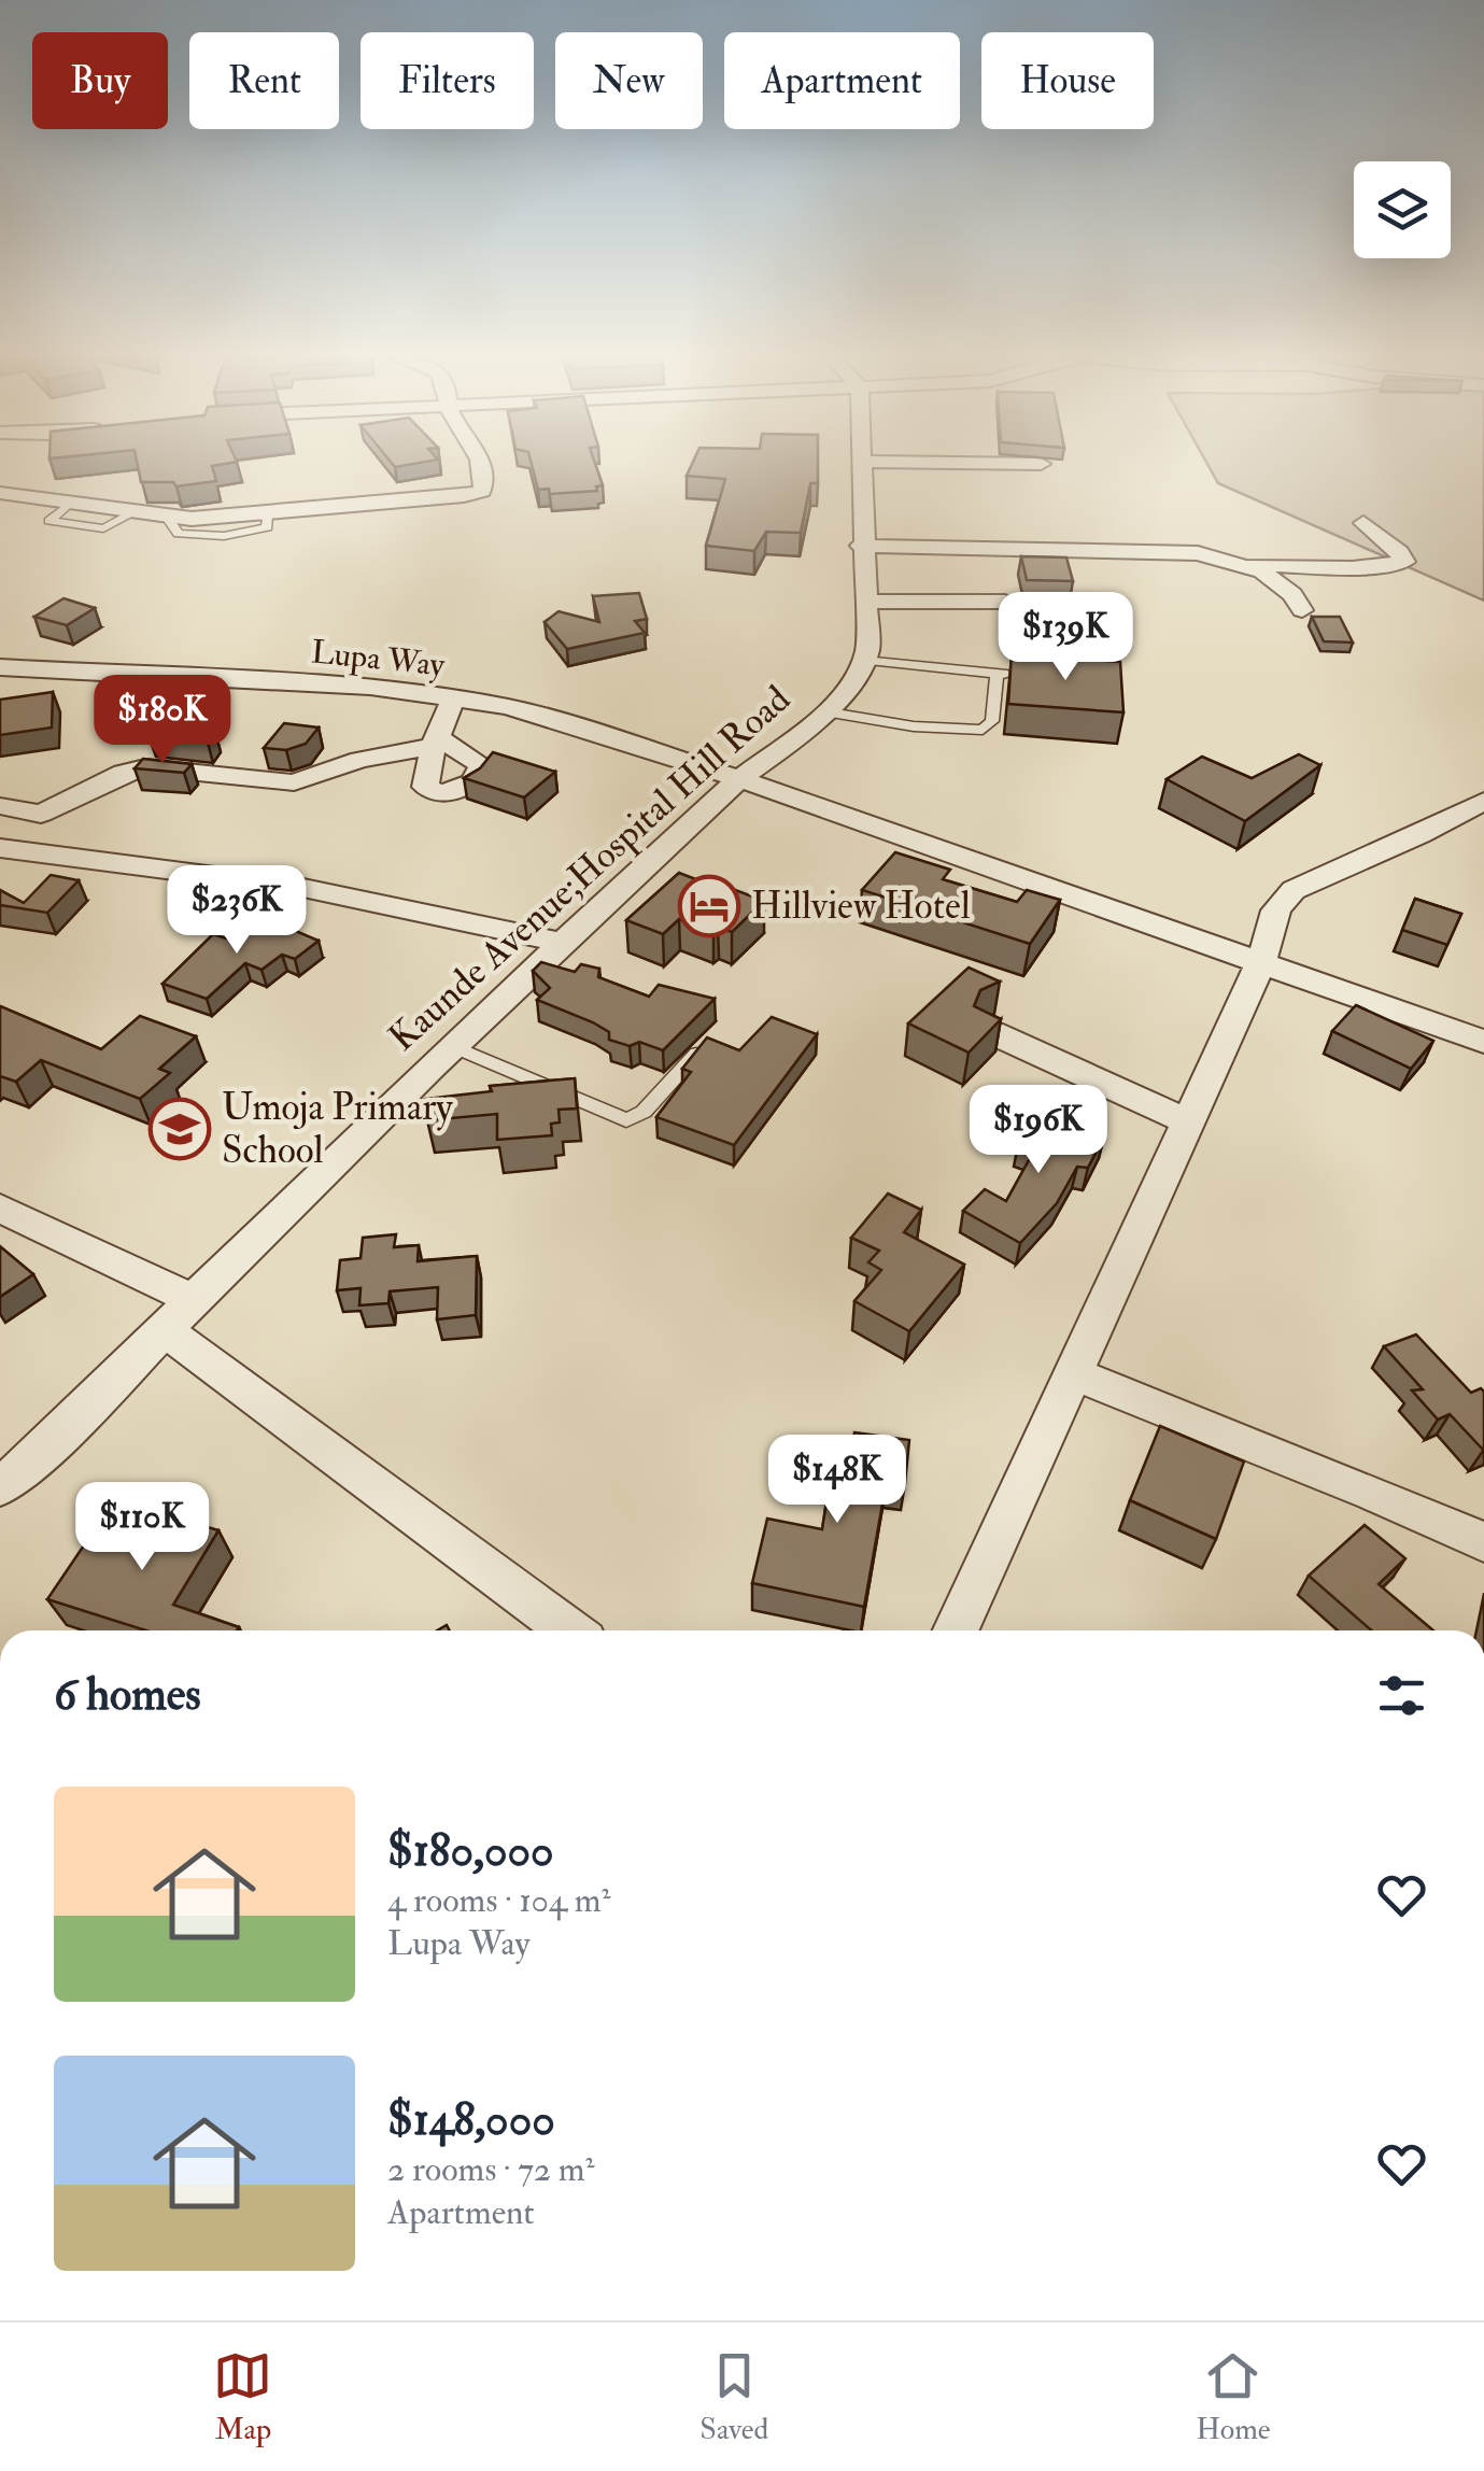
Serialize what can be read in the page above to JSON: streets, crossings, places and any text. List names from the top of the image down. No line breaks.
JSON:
{"streets":{"street":["Lupa Way","Kaunde Avenue;Hospital Hill Road"]},"crossings":[["Lupa Way","Kaunde Avenue;Hospital Hill Road"]],"places":{"hotel":["Hillview Hotel"],"school or university":["Umoja Primary School"]},"page":{"chip":["Buy","Rent","Filters","New","Apartment","House"],"price":["$139K","$180K","$236K","$196K","$148K","$110K"],"heading":"6 homes","list":[{"name":"$180,000","note":"4 rooms · 104 m² · Lupa Way"},{"name":"$148,000","note":"2 rooms · 72 m² · Apartment"}],"tabs":["Map","Saved","Home"]}}
